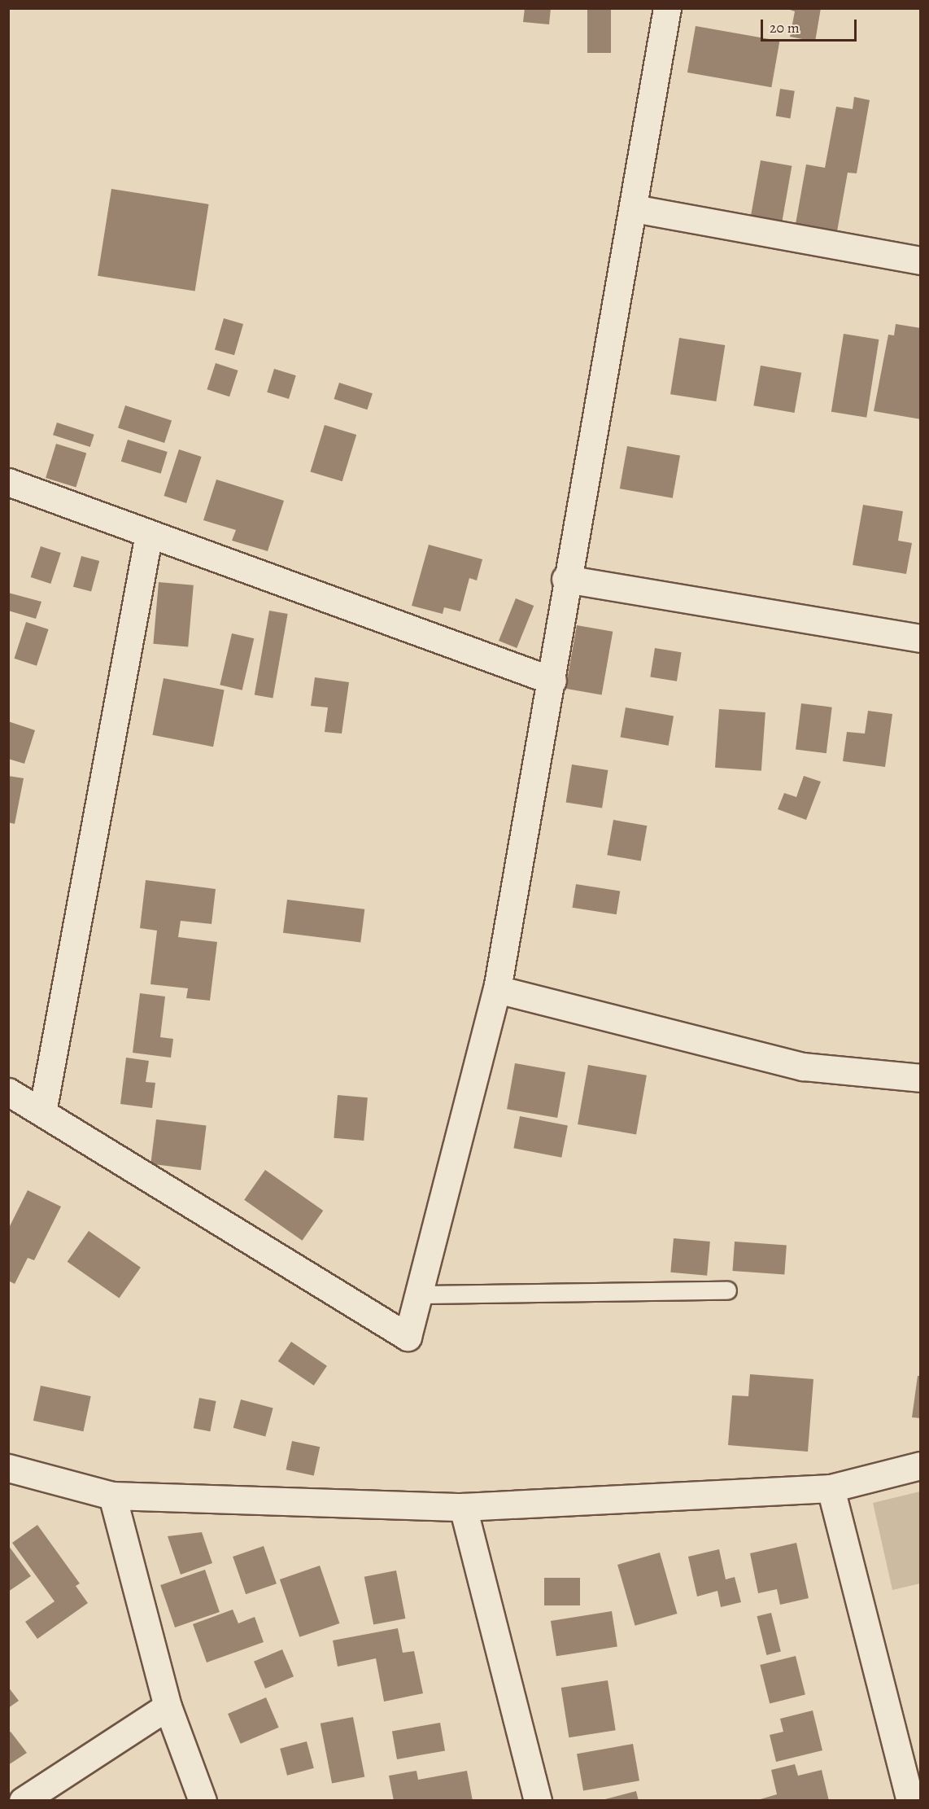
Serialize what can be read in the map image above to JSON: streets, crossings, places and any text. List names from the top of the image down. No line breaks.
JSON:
{"scale_bar":"20 m"}
